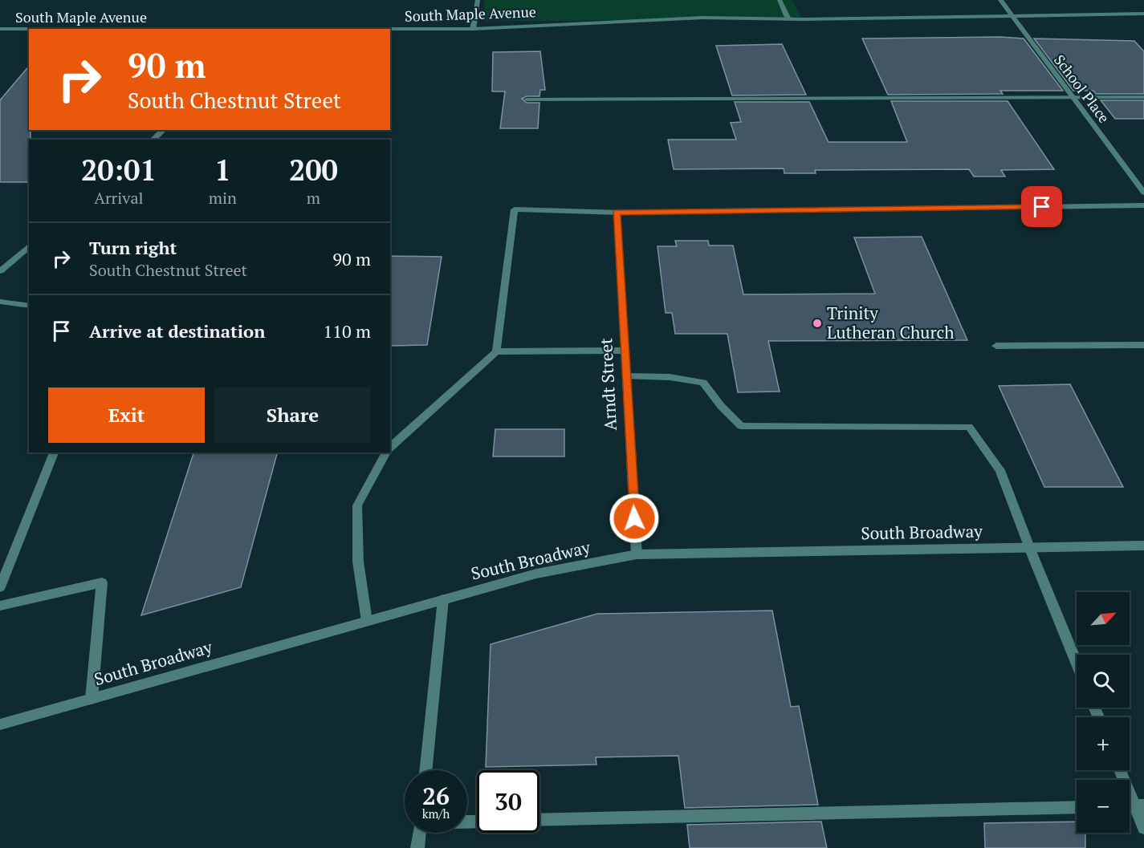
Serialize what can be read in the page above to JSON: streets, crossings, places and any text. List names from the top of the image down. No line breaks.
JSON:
{"streets":{"street":["South Maple Avenue","School Place","Arndt Street","South Broadway"]},"crossings":[["South Maple Avenue","School Place"],["Arndt Street","South Broadway"]],"places":["Trinity Lutheran Church"],"north":"top right","page":{"turn":["90 m","South Chestnut Street"],"eta":["20:01","Arrival","1","min","200","m"],"list":[{"name":"Turn right","note":"South Chestnut Street","value":"90 m"},{"name":"Arrive at destination","value":"110 m"}],"buttons":["Exit","Share"],"map_buttons":["+","−"],"speed":"26 km/h","limit":"30"}}
